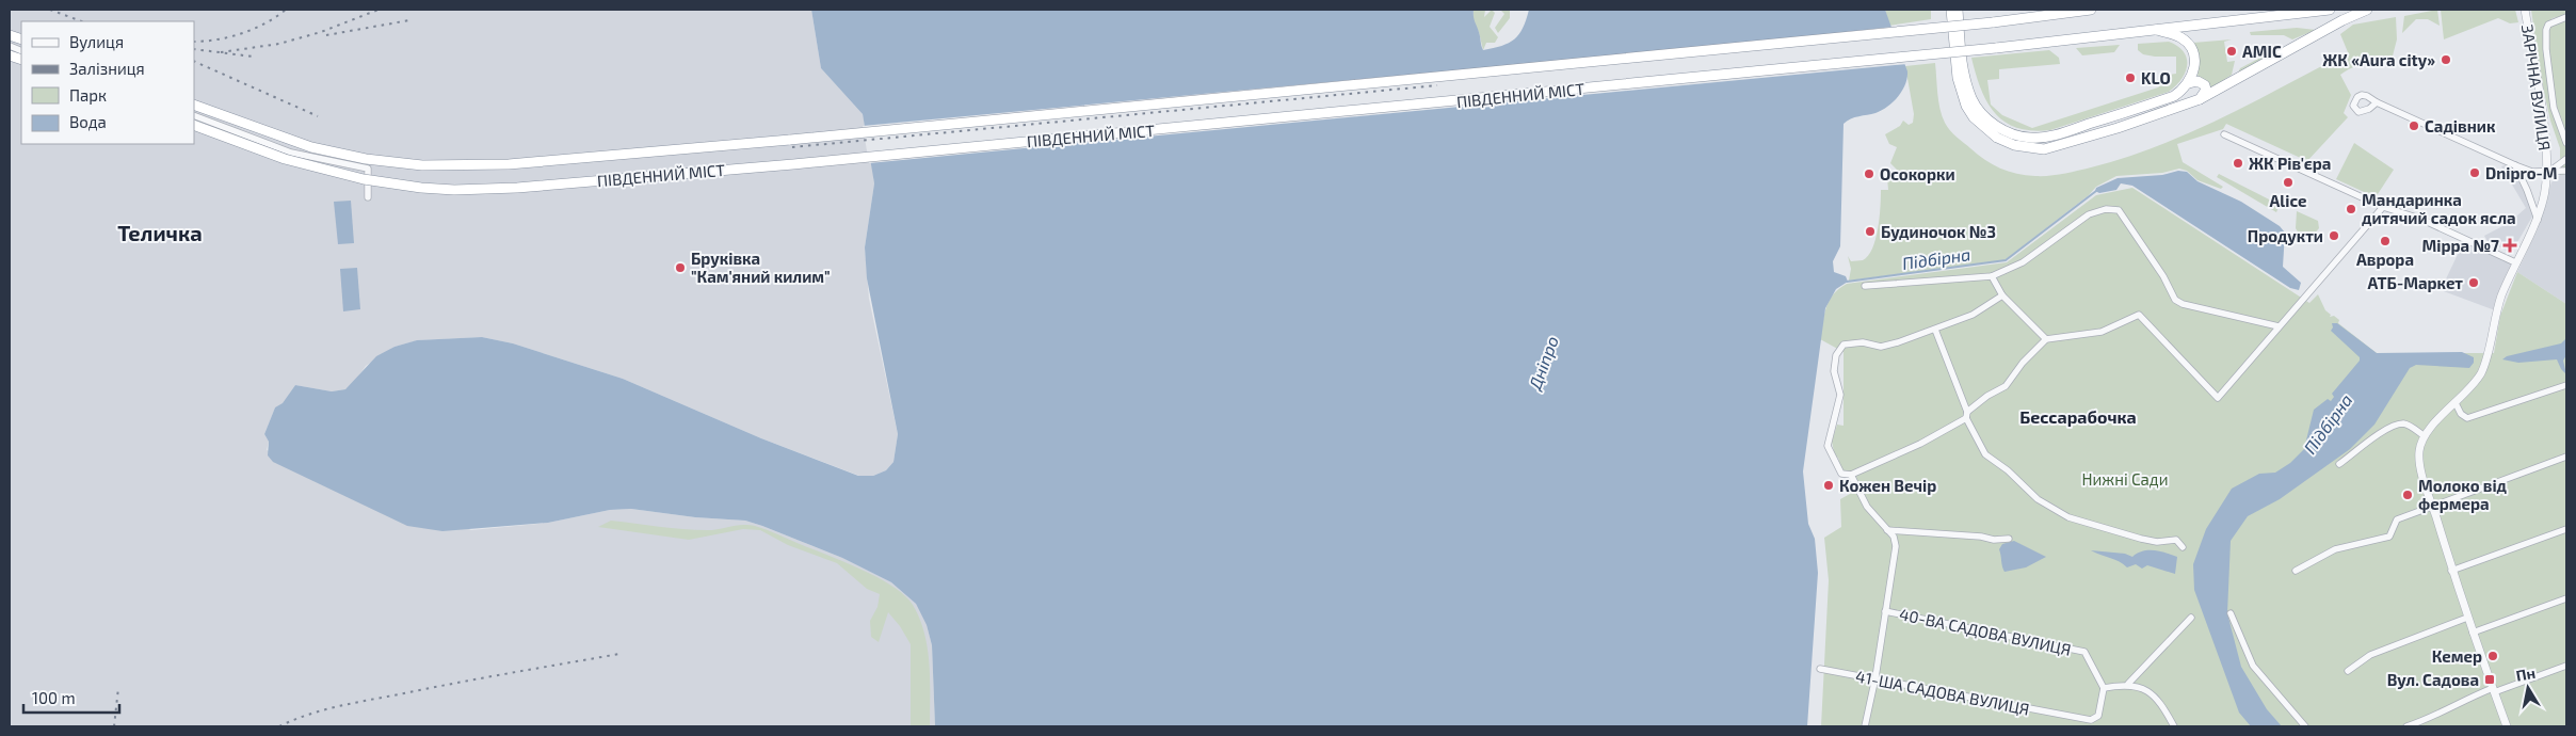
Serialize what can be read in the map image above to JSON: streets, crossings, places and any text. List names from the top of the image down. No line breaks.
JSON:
{"streets":{"highway":["ПІВДЕННИЙ МІСТ"],"street":["ЗАРІЧНА ВУЛИЦЯ","40-ВА САДОВА ВУЛИЦЯ","41-ША САДОВА ВУЛИЦЯ"]},"crossings":[["40-ВА САДОВА ВУЛИЦЯ","41-ША САДОВА ВУЛИЦЯ"]],"districts":["Теличка","Бессарабочка"],"water":["Підбірна","Дніпро"],"parks":["Нижні Сади"],"places":{"other":["AMIC","ЖК «Aura city»","KLO","Садівник","ЖК Рів'єра","Dnipro-M","Осокорки","Alice","Мандаринка дитячий садок ясла","Будиночок №3","Продукти","Аврора","Бруківка \"Кам'яний килим\"","АТБ-Маркет","Кожен Вечір","Молоко від фермера","Кемер"],"health":["Мірра №7"],"transit":["Вул. Садова"]},"legend":["Вулиця","Залізниця","Парк","Вода"],"scale_bar":"100 m","north":"top"}
